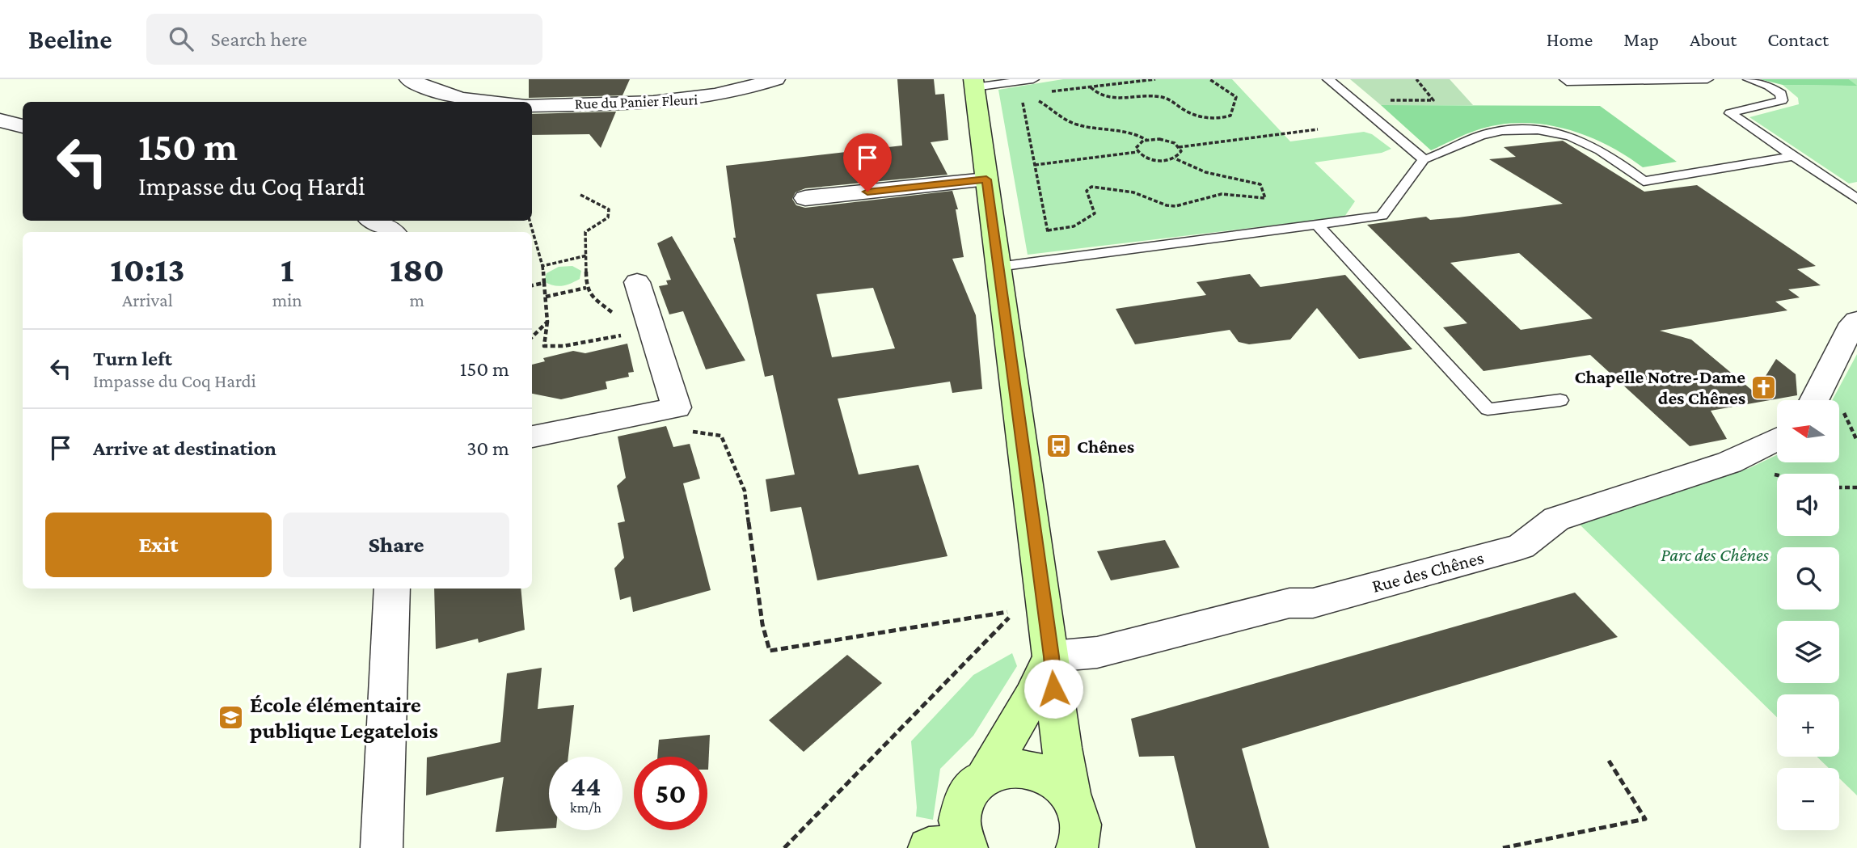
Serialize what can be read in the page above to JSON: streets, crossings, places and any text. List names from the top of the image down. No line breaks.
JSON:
{"streets":{"street":["Rue du Panier Fleuri","Rue des Chênes"]},"parks":["Parc des Chênes"],"places":{"church":["Chapelle Notre-Dame des Chênes"],"bus stop":["Chênes"],"school or university":["École élémentaire publique Legatelois"]},"north":"left","page":{"header":"Beeline","search":"Search here","nav":["Home","Map","About","Contact"],"turn":["150 m","Impasse du Coq Hardi"],"eta":["10:13","Arrival","1","min","180","m"],"list":[{"name":"Turn left","note":"Impasse du Coq Hardi","value":"150 m"},{"name":"Arrive at destination","value":"30 m"}],"map_buttons":["+","−"],"buttons":["Exit","Share"],"speed":"44 km/h","limit":"50"}}
